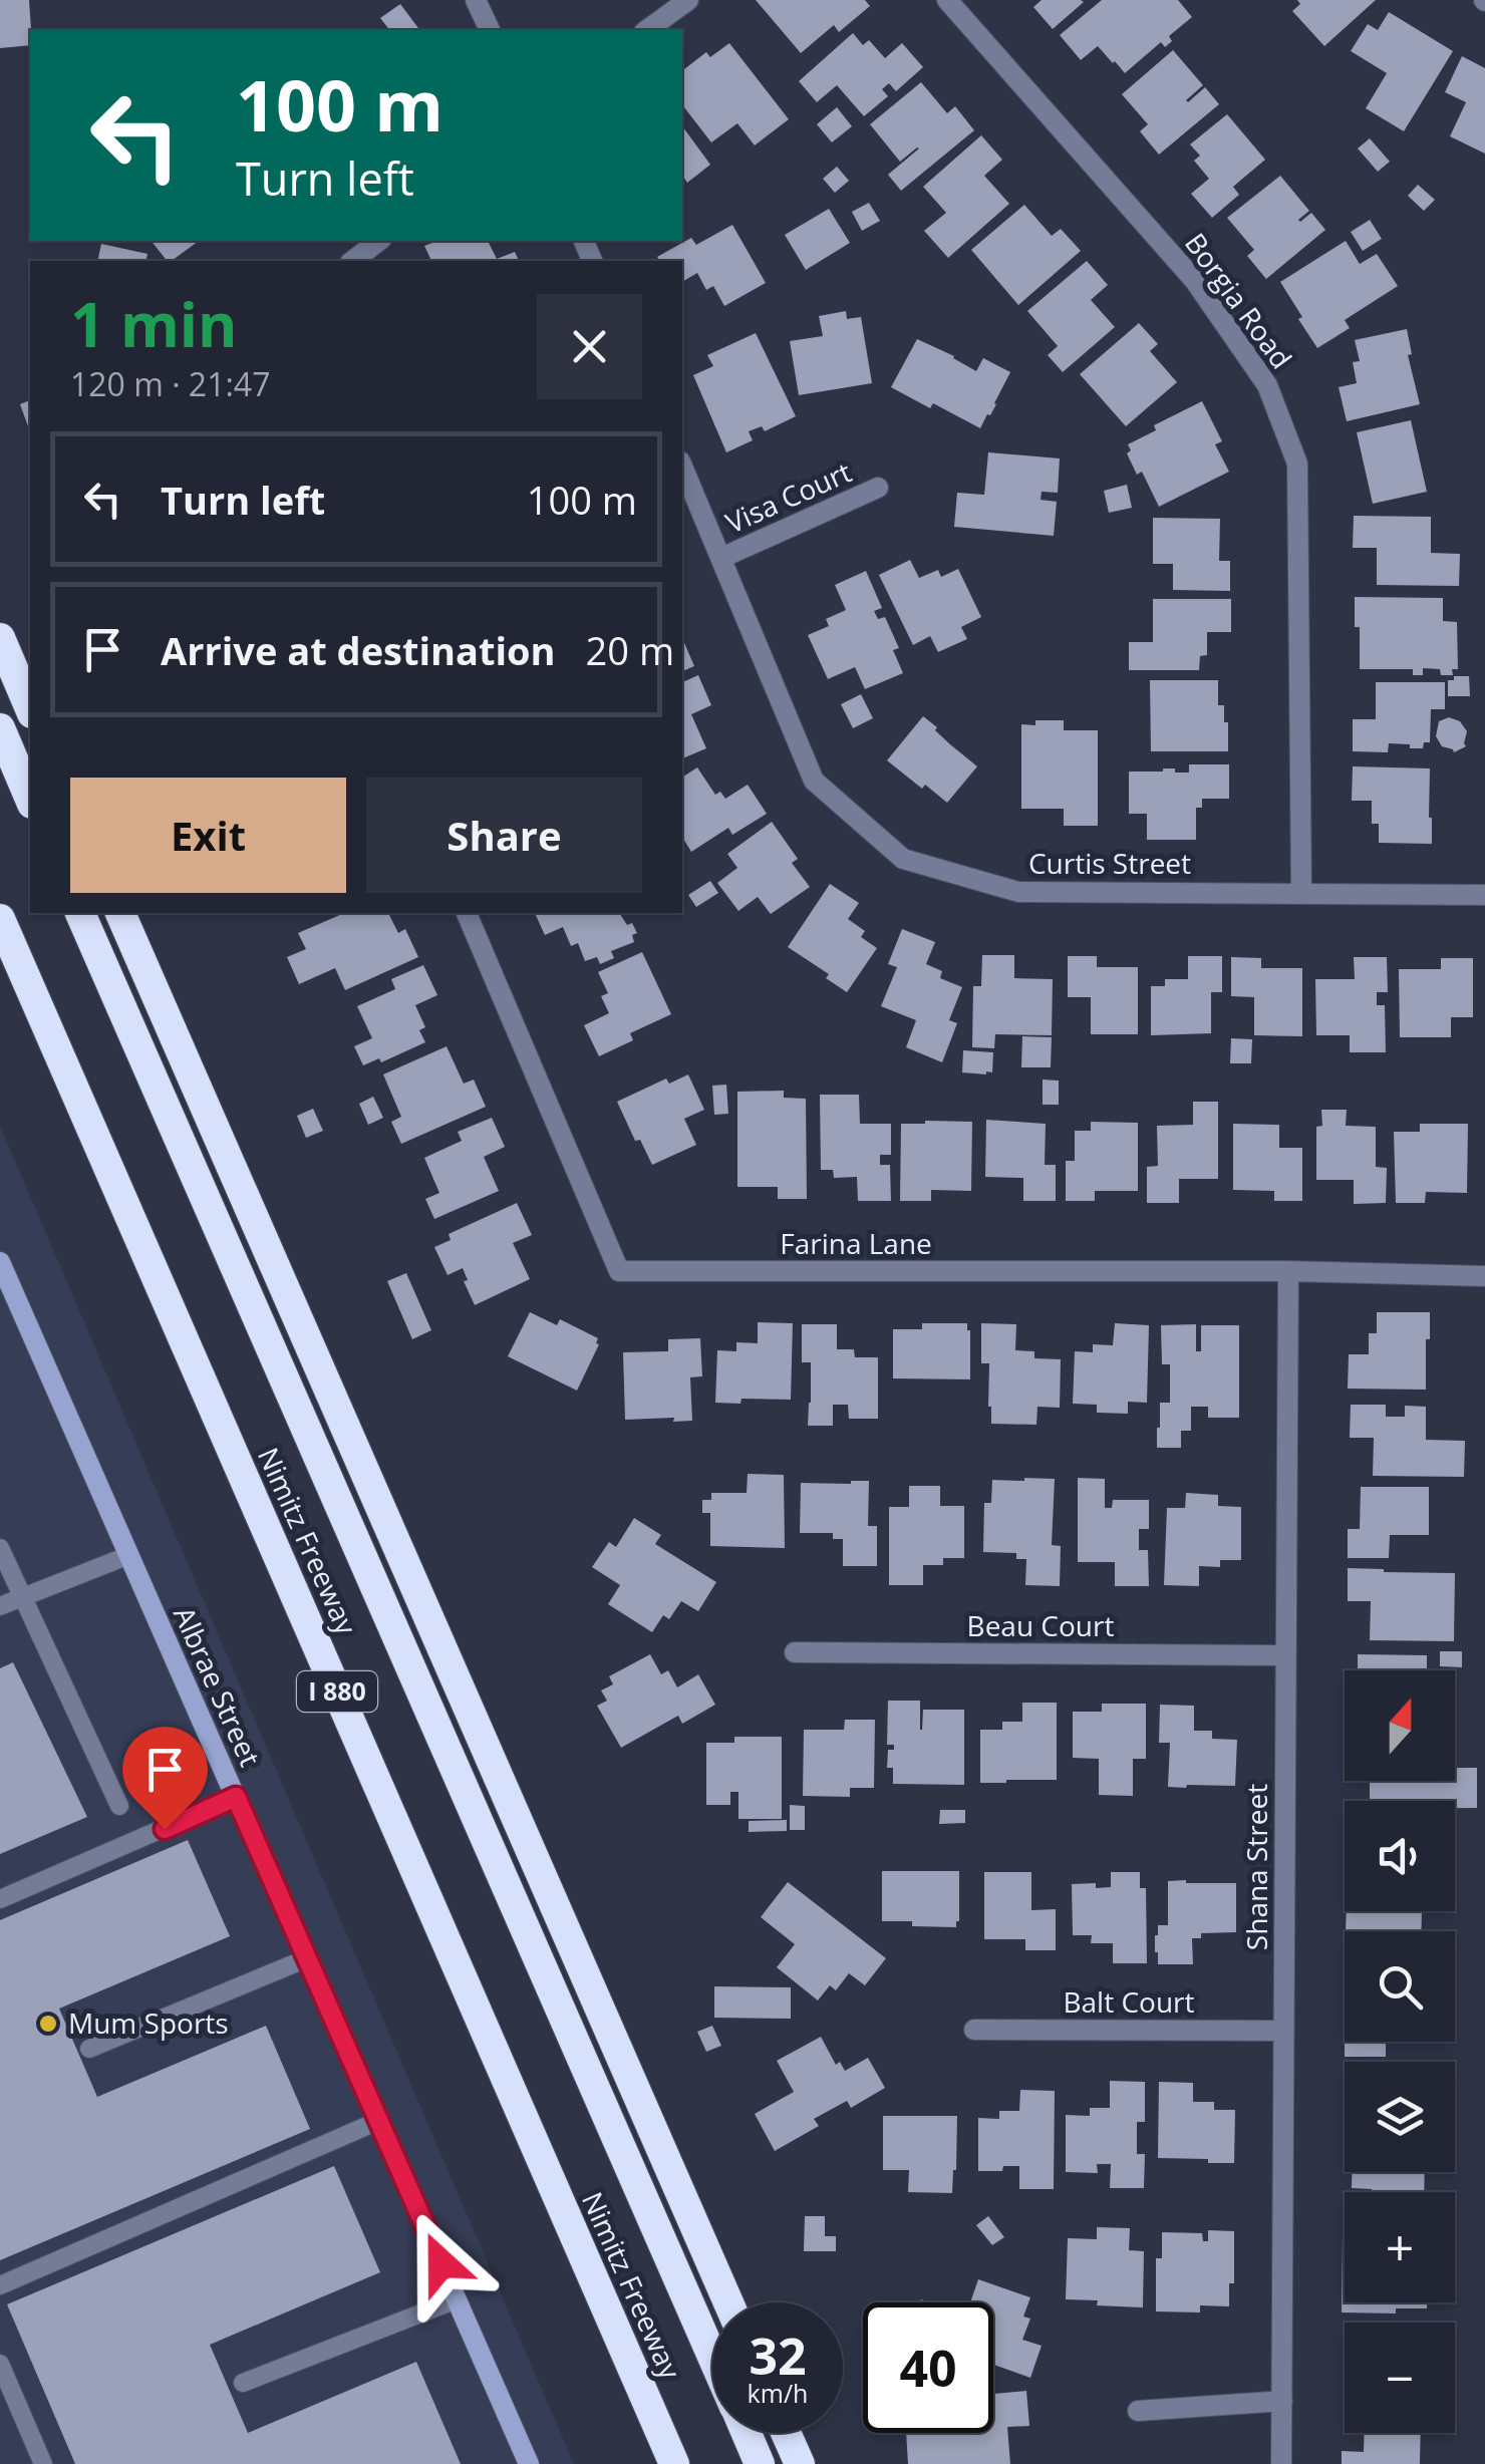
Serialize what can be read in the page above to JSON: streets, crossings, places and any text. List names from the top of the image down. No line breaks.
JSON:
{"streets":{"highway":["Nimitz Freeway","I 880"],"street":["Borgia Road","Visa Court","Curtis Street","Farina Lane","Beau Court","Albrae Street","Shana Street","Balt Court"]},"crossings":[["Borgia Road","Curtis Street"],["Visa Court","Curtis Street"],["Farina Lane","Shana Street"],["Beau Court","Shana Street"],["Shana Street","Balt Court"]],"places":["Mum Sports"],"north":"top","page":{"turn":["100 m","Turn left"],"heading":["1 min","120 m · 21:47"],"list":[{"name":"Turn left","value":"100 m"},{"name":"Arrive at destination","value":"20 m"}],"buttons":["Exit","Share"],"map_buttons":["+","−"],"speed":"32 km/h","limit":"40"}}
